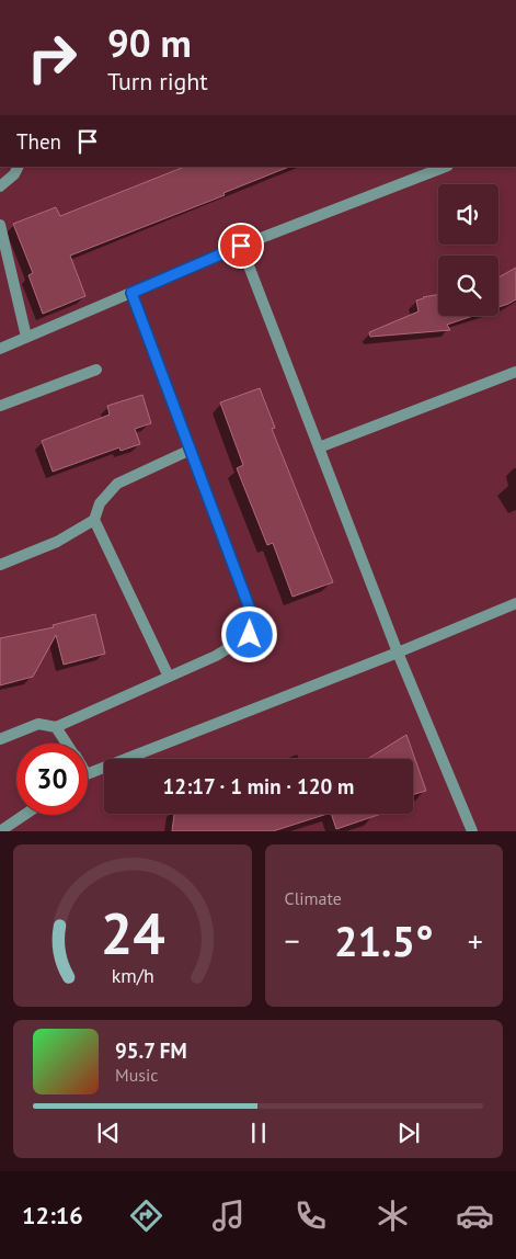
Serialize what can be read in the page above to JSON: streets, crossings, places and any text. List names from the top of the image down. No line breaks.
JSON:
{"page":{"turn":["90 m","Turn right"],"then":"Then","limit":"30","trip":"12:17 · 1 min · 120 m","tile":"Climate","heat":["−","21.5°","+"],"song":["95.7 FM","Music"],"tabs":"12:16","gauge":["24","km/h"]}}
